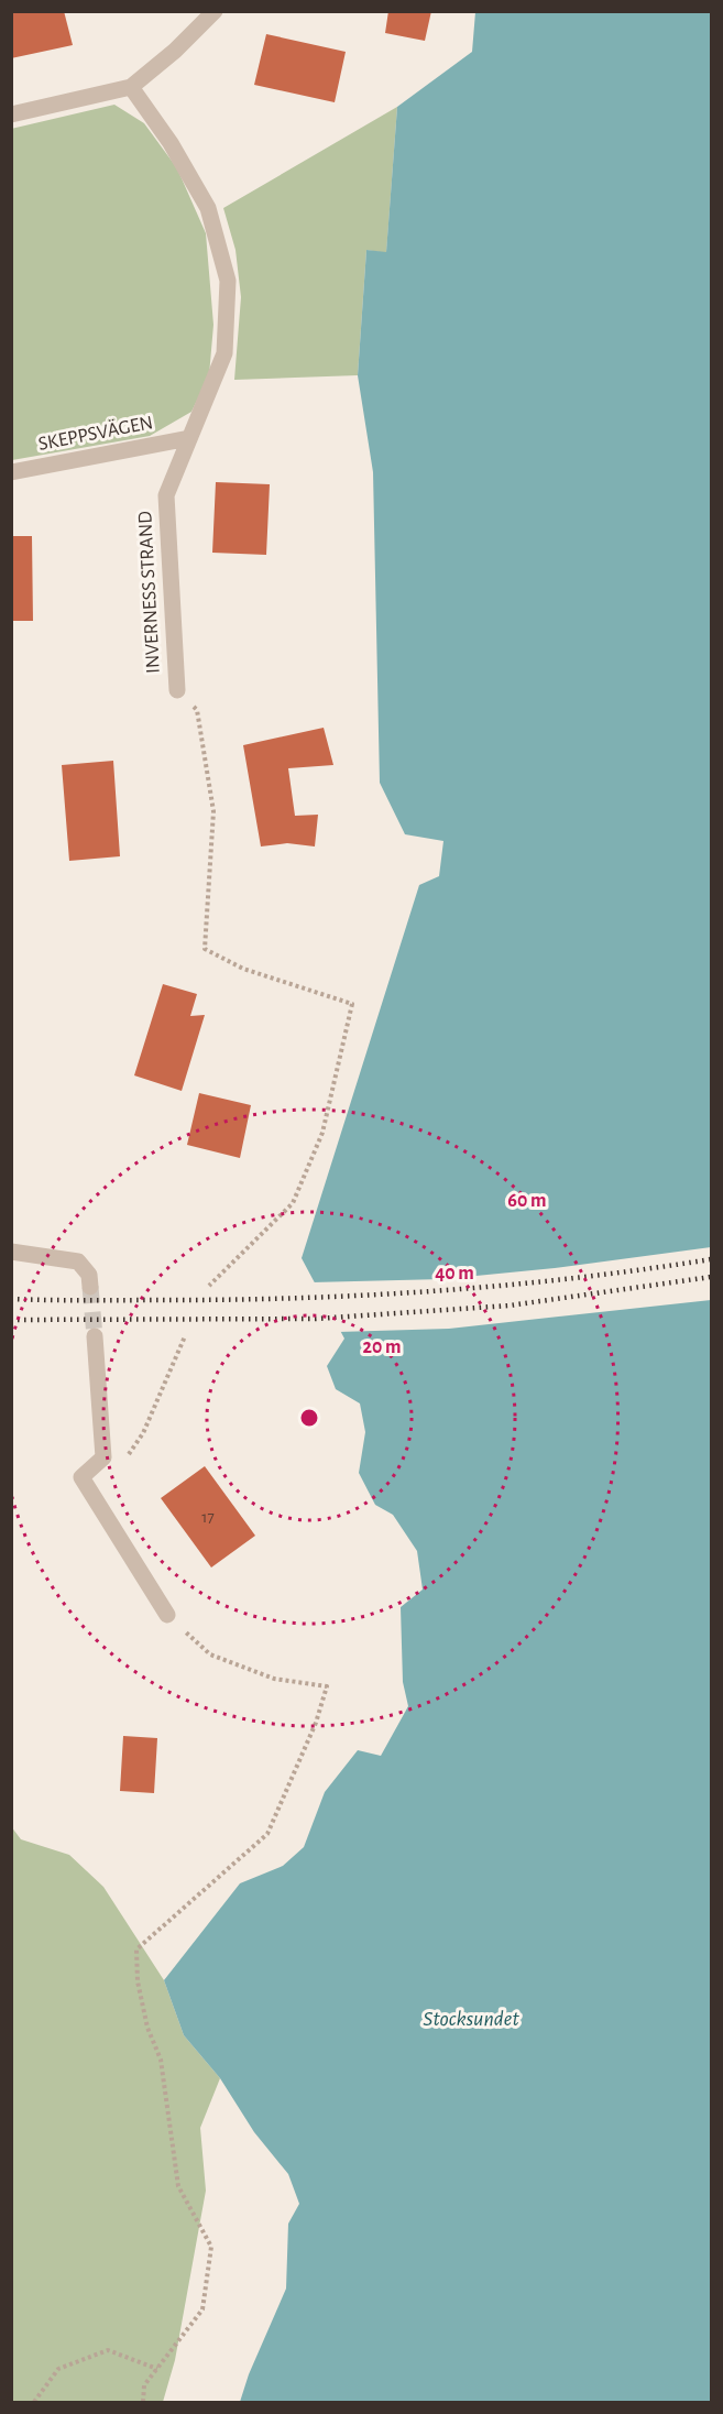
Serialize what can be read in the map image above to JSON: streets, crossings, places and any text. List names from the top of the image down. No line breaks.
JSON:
{"streets":{"street":["SKEPPSVÄGEN","INVERNESS STRAND"]},"crossings":[["SKEPPSVÄGEN","INVERNESS STRAND"]],"water":["Stocksundet"],"house_numbers":["17"],"rings":["60 m","40 m","20 m"]}
